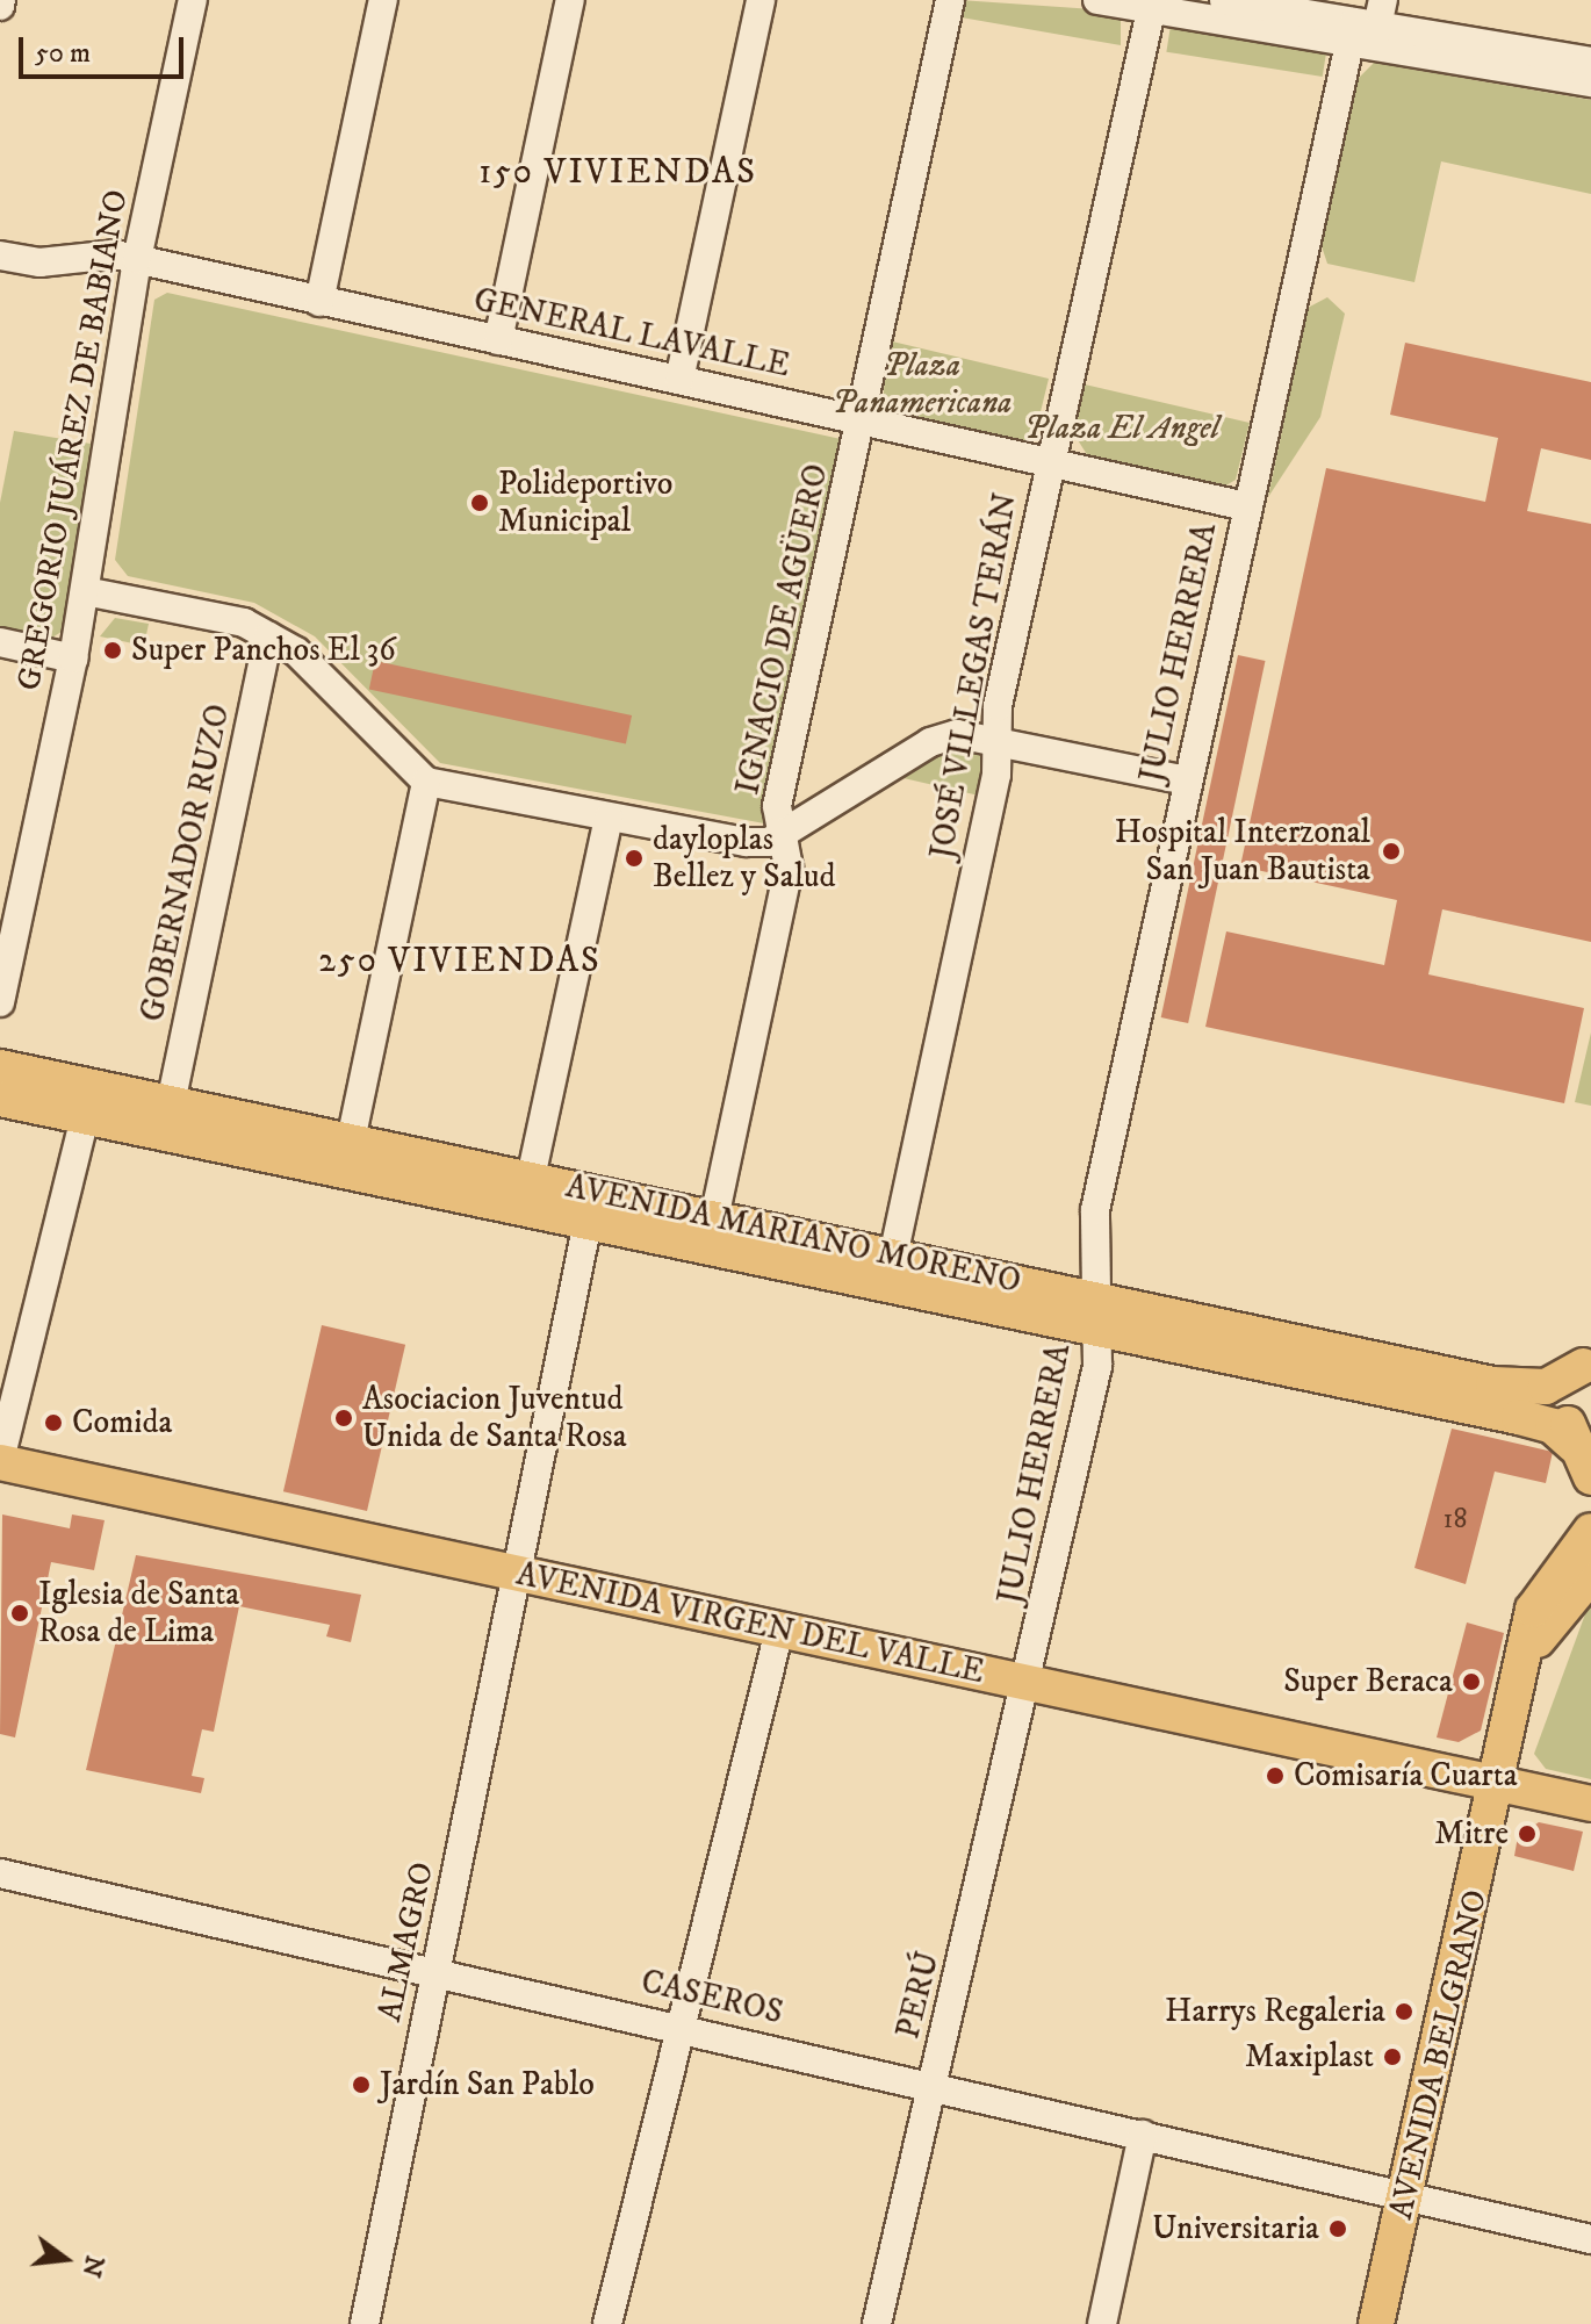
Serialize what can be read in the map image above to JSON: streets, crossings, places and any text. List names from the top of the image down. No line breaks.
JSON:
{"streets":{"main road":["AVENIDA MARIANO MORENO","AVENIDA VIRGEN DEL VALLE","AVENIDA BELGRANO"],"street":["GENERAL LAVALLE","GREGORIO JUÁREZ DE BABIANO","IGNACIO DE AGÜERO","JULIO HERRERA","JOSÉ VILLEGAS TERÁN","GOBERNADOR RUZO","ALMAGRO","PERÚ","CASEROS"]},"crossings":[["GENERAL LAVALLE","GREGORIO JUÁREZ DE BABIANO"],["GENERAL LAVALLE","IGNACIO DE AGÜERO"],["GENERAL LAVALLE","JULIO HERRERA"],["GENERAL LAVALLE","JOSÉ VILLEGAS TERÁN"],["IGNACIO DE AGÜERO","AVENIDA MARIANO MORENO"],["JULIO HERRERA","AVENIDA MARIANO MORENO"],["JULIO HERRERA","AVENIDA VIRGEN DEL VALLE"],["JULIO HERRERA","PERÚ"],["JOSÉ VILLEGAS TERÁN","AVENIDA MARIANO MORENO"],["GOBERNADOR RUZO","AVENIDA MARIANO MORENO"],["AVENIDA MARIANO MORENO","ALMAGRO"],["AVENIDA VIRGEN DEL VALLE","ALMAGRO"],["AVENIDA VIRGEN DEL VALLE","PERÚ"],["AVENIDA VIRGEN DEL VALLE","AVENIDA BELGRANO"],["ALMAGRO","CASEROS"],["PERÚ","CASEROS"],["CASEROS","AVENIDA BELGRANO"]],"districts":["150 VIVIENDAS","250 VIVIENDAS"],"parks":["Plaza Panamericana","Plaza El Angel"],"places":["Polideportivo Municipal","Super Panchos El 36","Hospital Interzonal San Juan Bautista","dayloplas Bellez y Salud","Asociacion Juventud Unida de Santa Rosa","Comida","Iglesia de Santa Rosa de Lima","Super Beraca","Comisaría Cuarta","Mitre","Harrys Regaleria","Maxiplast","Jardín San Pablo","Universitaria"],"house_numbers":["18"],"scale_bar":"50 m","north":"right"}
